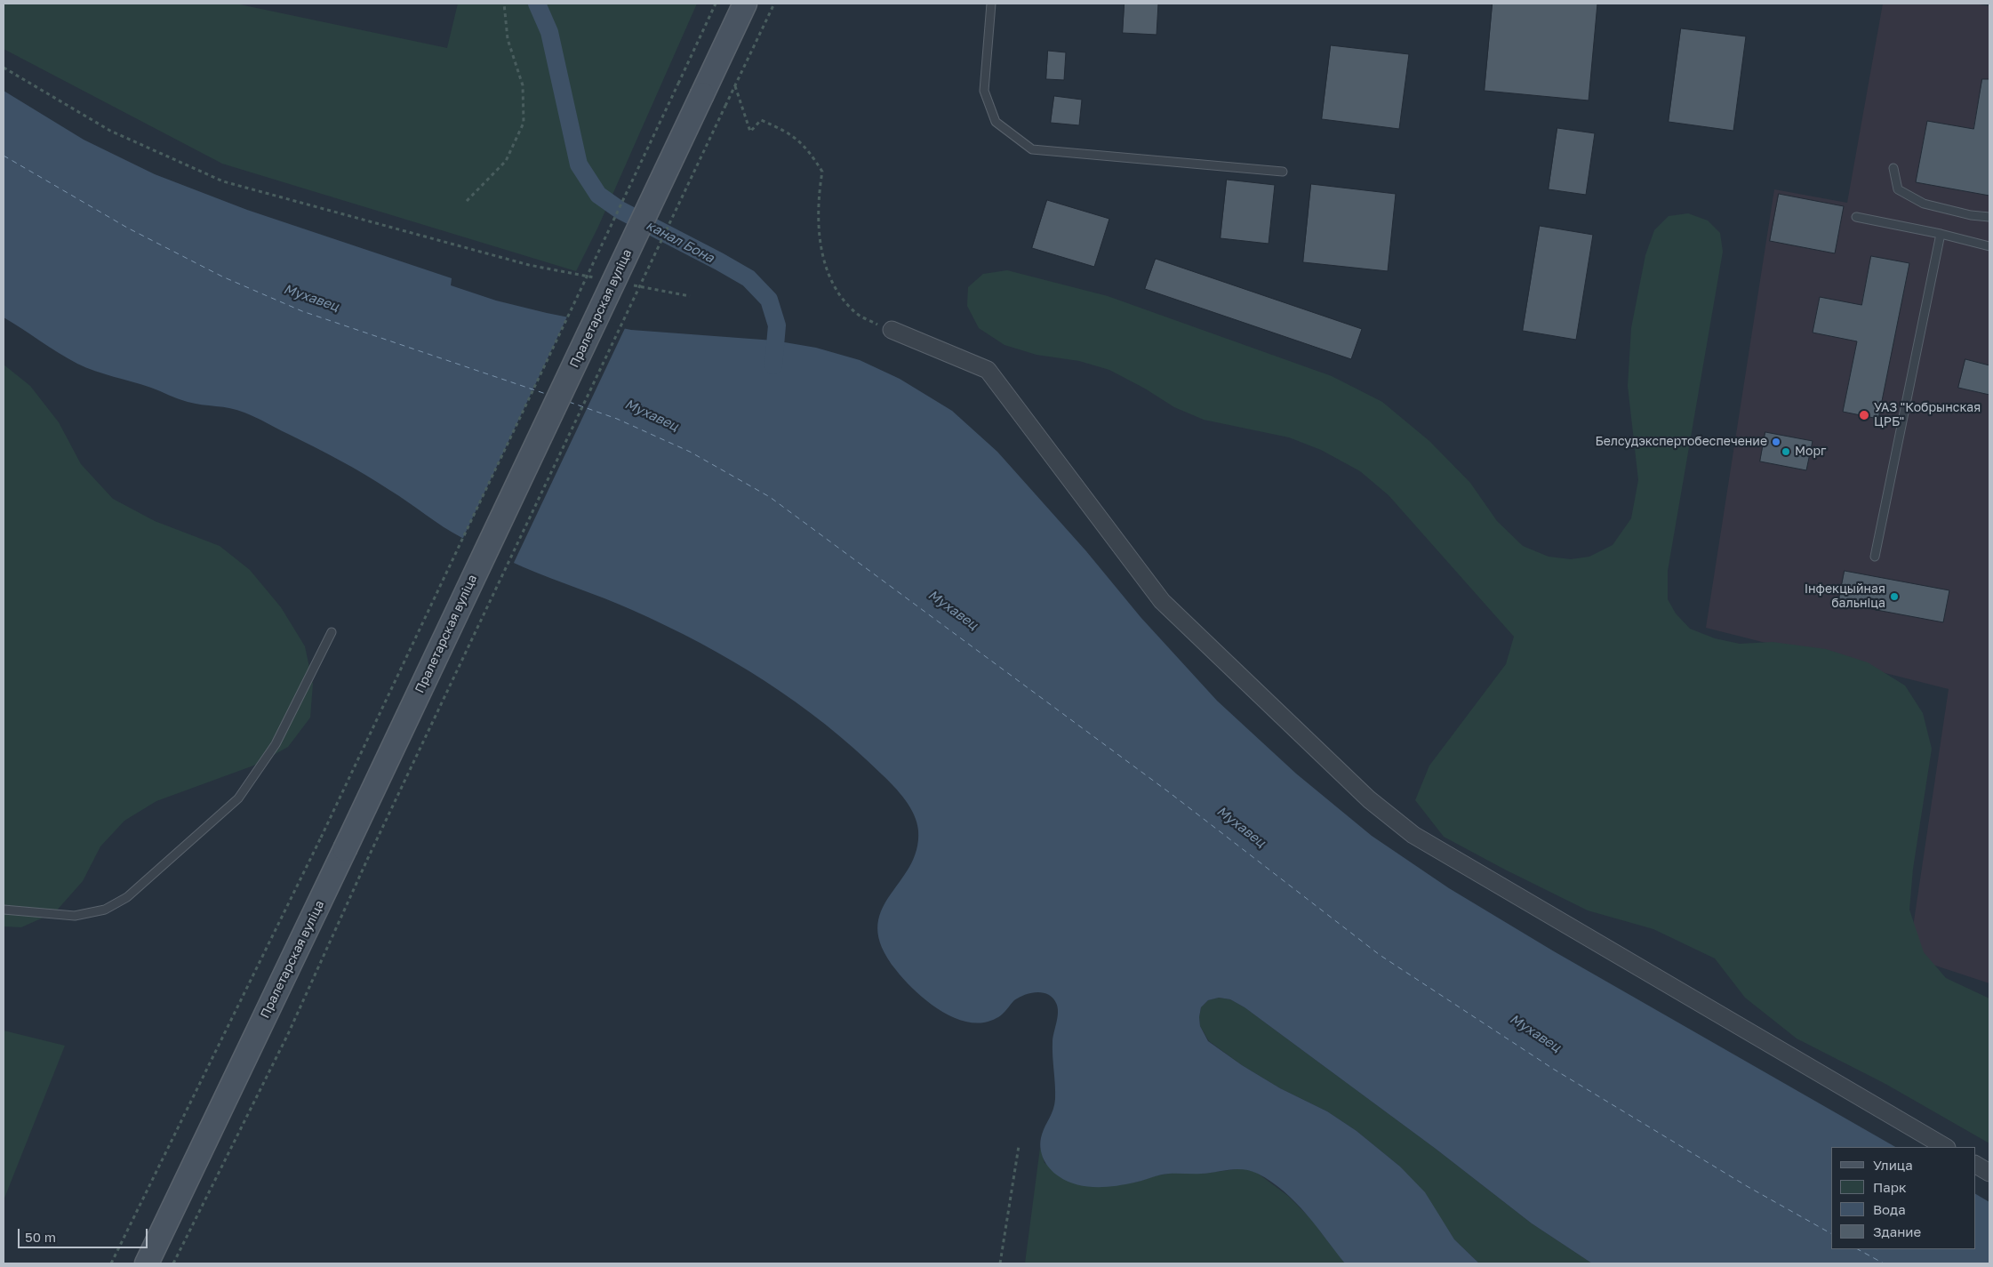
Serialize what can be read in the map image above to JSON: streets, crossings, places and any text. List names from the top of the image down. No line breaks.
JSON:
{"streets":{"main road":["Пралетарская вуліца"]},"water":["канал Бона","Мухавец"],"places":["УАЗ \"Кобрынская ЦРБ\"","Белсудэкспертобеспечение","Морг","Інфекцыйная бальніца"],"legend":["Улица","Парк","Вода","Здание"],"scale_bar":"50 m"}
